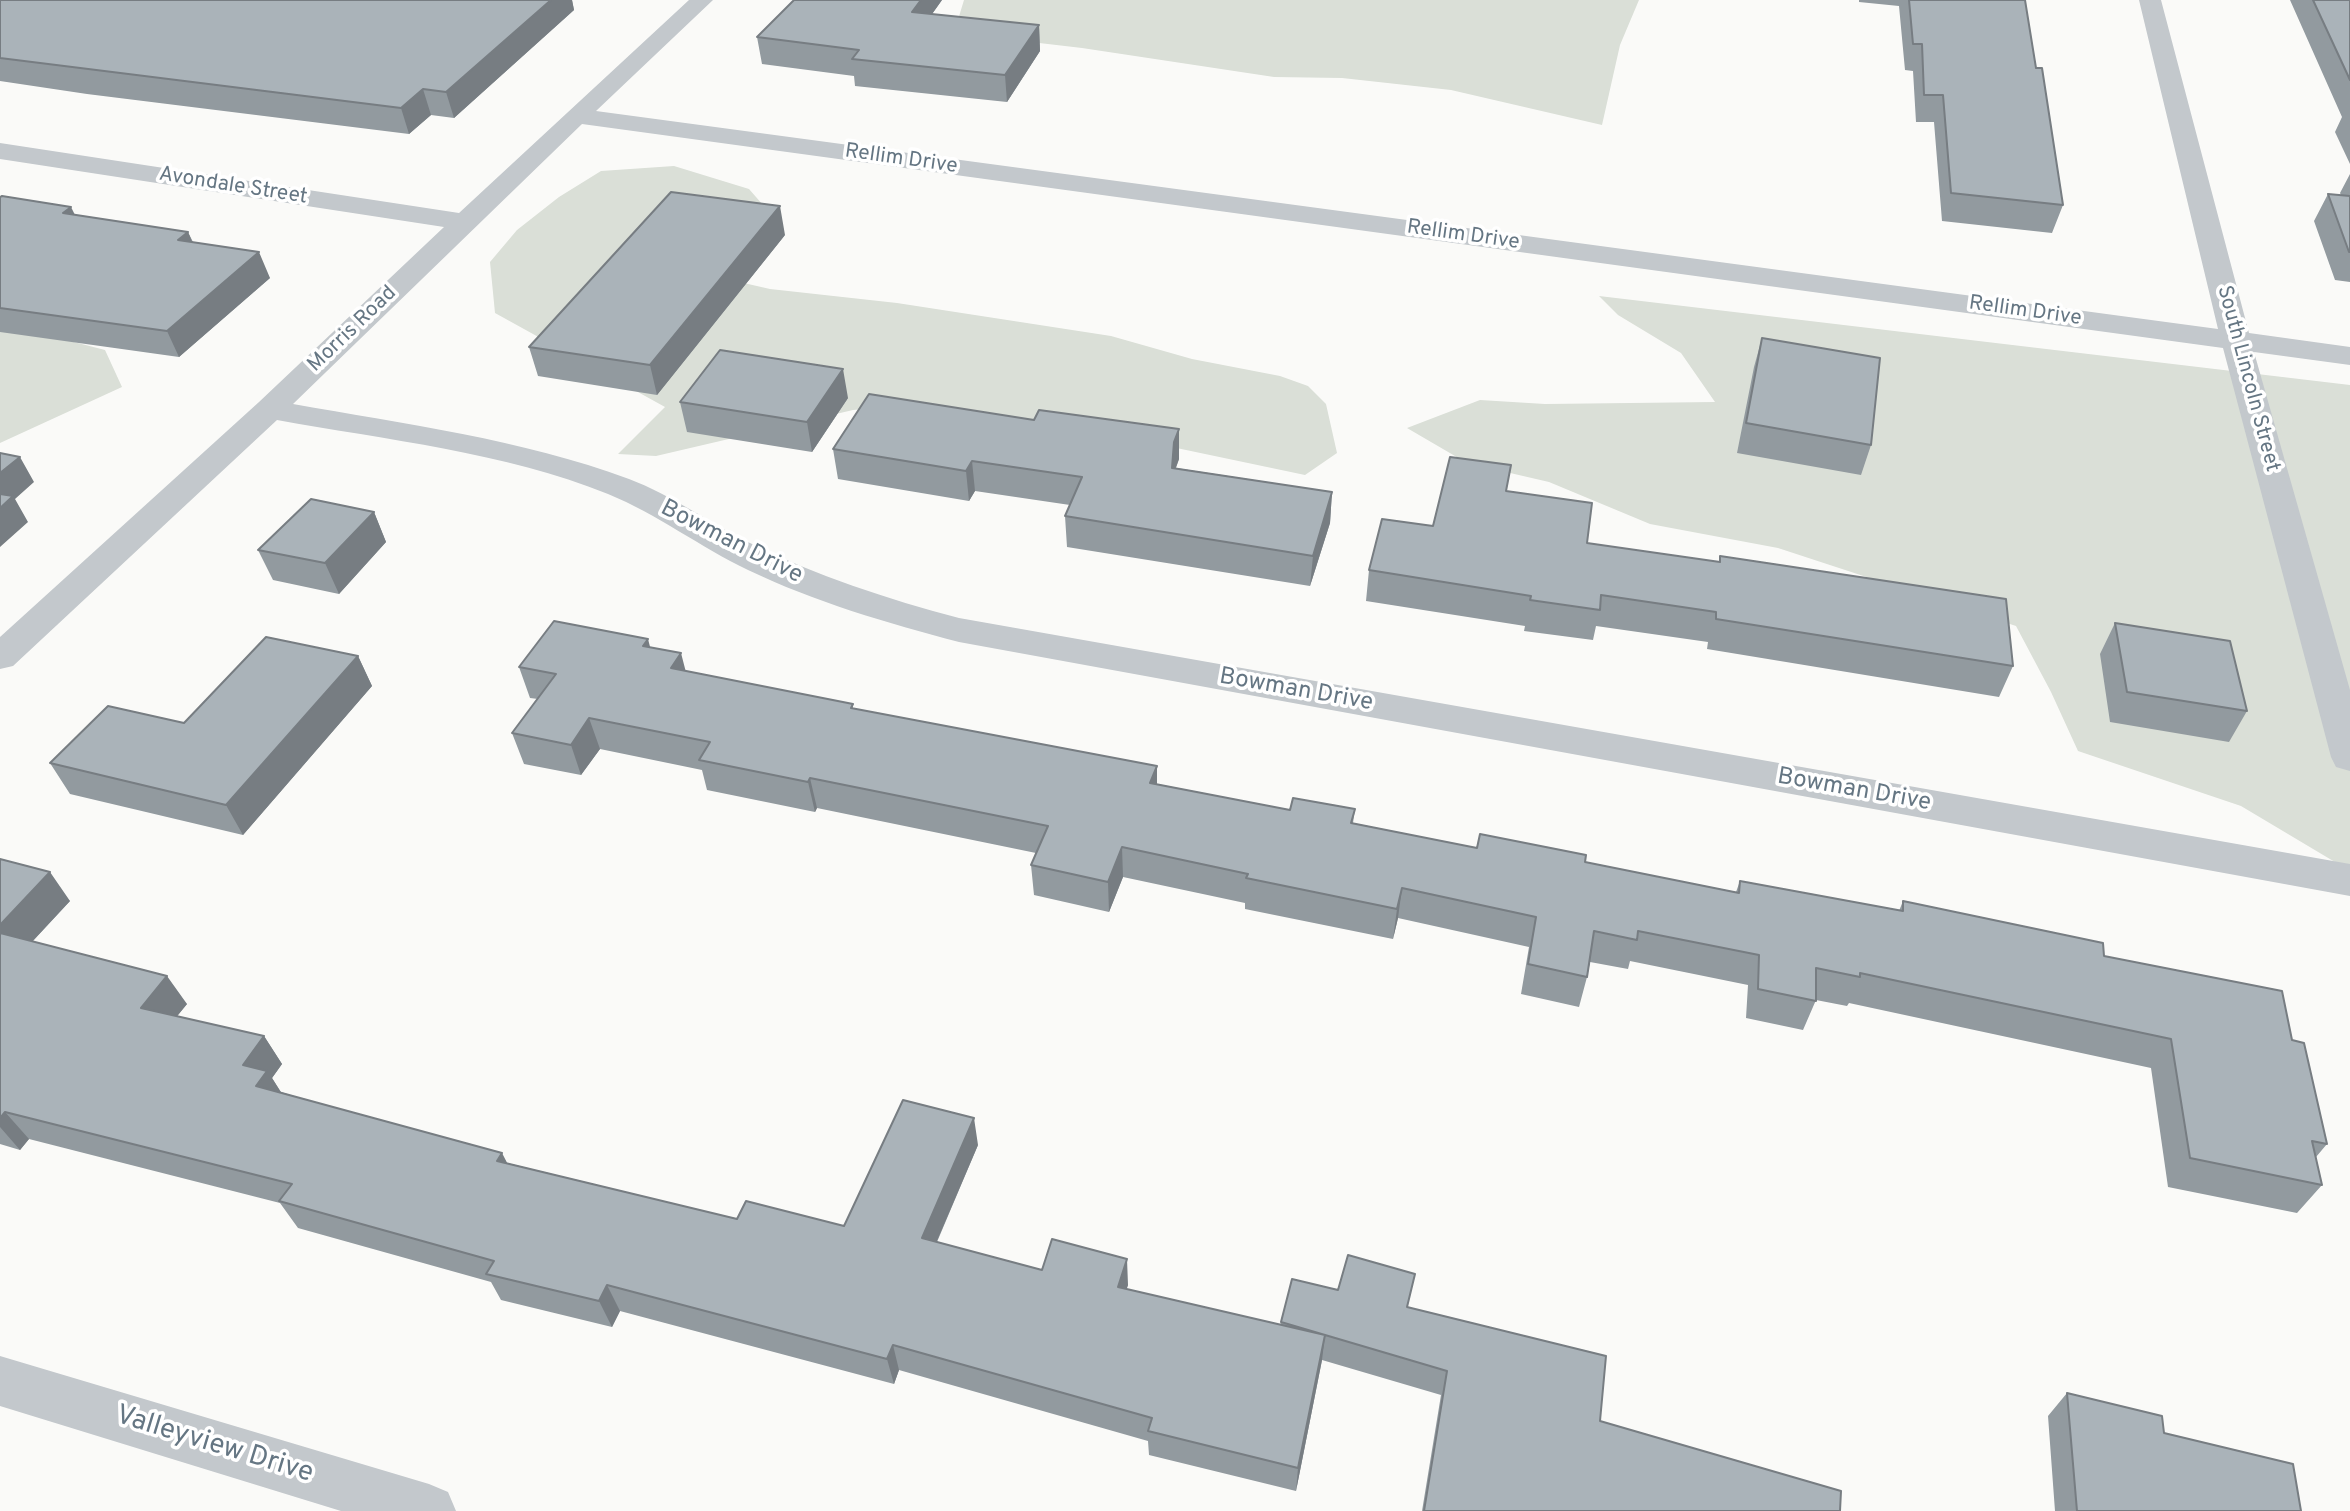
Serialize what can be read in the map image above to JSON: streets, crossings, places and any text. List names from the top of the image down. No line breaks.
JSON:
{"streets":{"street":["Rellim Drive","Avondale Street","Morris Road","South Lincoln Street","Bowman Drive","Valleyview Drive"]},"crossings":[["Rellim Drive","Morris Road"],["Rellim Drive","South Lincoln Street"],["Avondale Street","Morris Road"],["Morris Road","Bowman Drive"]]}
